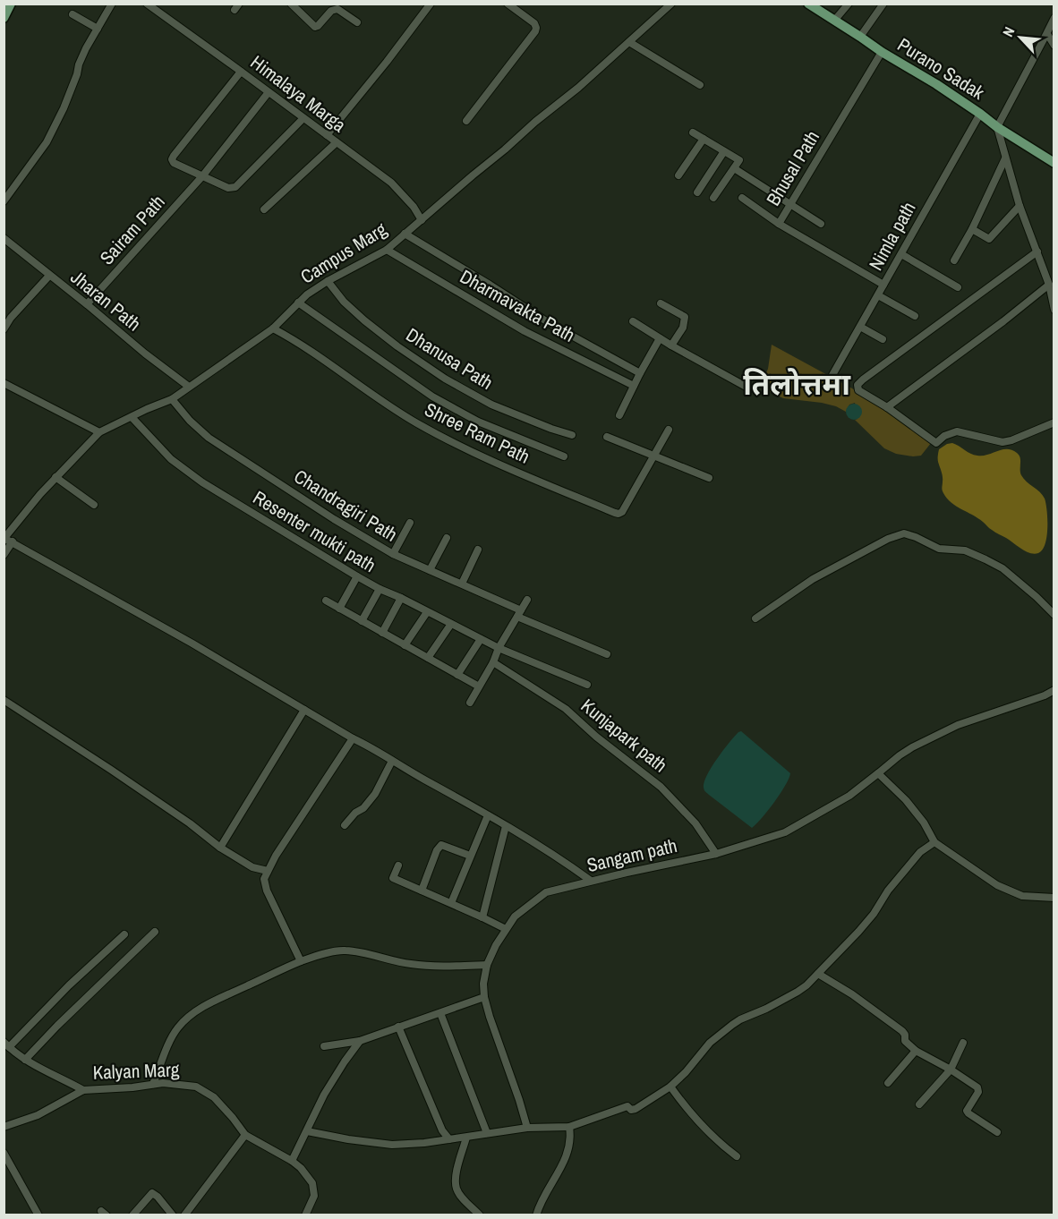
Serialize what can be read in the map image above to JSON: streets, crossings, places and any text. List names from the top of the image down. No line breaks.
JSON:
{"streets":{"main road":["Purano Sadak"],"street":["Himalaya Marga","Bhusal Path","Sairam Path","Nimla path","Campus Marg","Jharan Path","Dharmavakta Path","Dhanusa Path","Shree Ram Path","Chandragiri Path","Resenter mukti path","Kunjapark path","Sangam path","Kalyan Marg"]},"crossings":[["Purano Sadak","Bhusal Path"],["Purano Sadak","Nimla path"],["Himalaya Marga","Sairam Path"],["Himalaya Marga","Campus Marg"],["Bhusal Path","Nimla path"],["Sairam Path","Jharan Path"],["Campus Marg","Jharan Path"],["Campus Marg","Dharmavakta Path"],["Campus Marg","Dhanusa Path"],["Campus Marg","Shree Ram Path"],["Campus Marg","Chandragiri Path"],["Campus Marg","Resenter mukti path"],["Kunjapark path","Sangam path"]],"districts":["तिलोत्तमा"],"north":"top left"}
